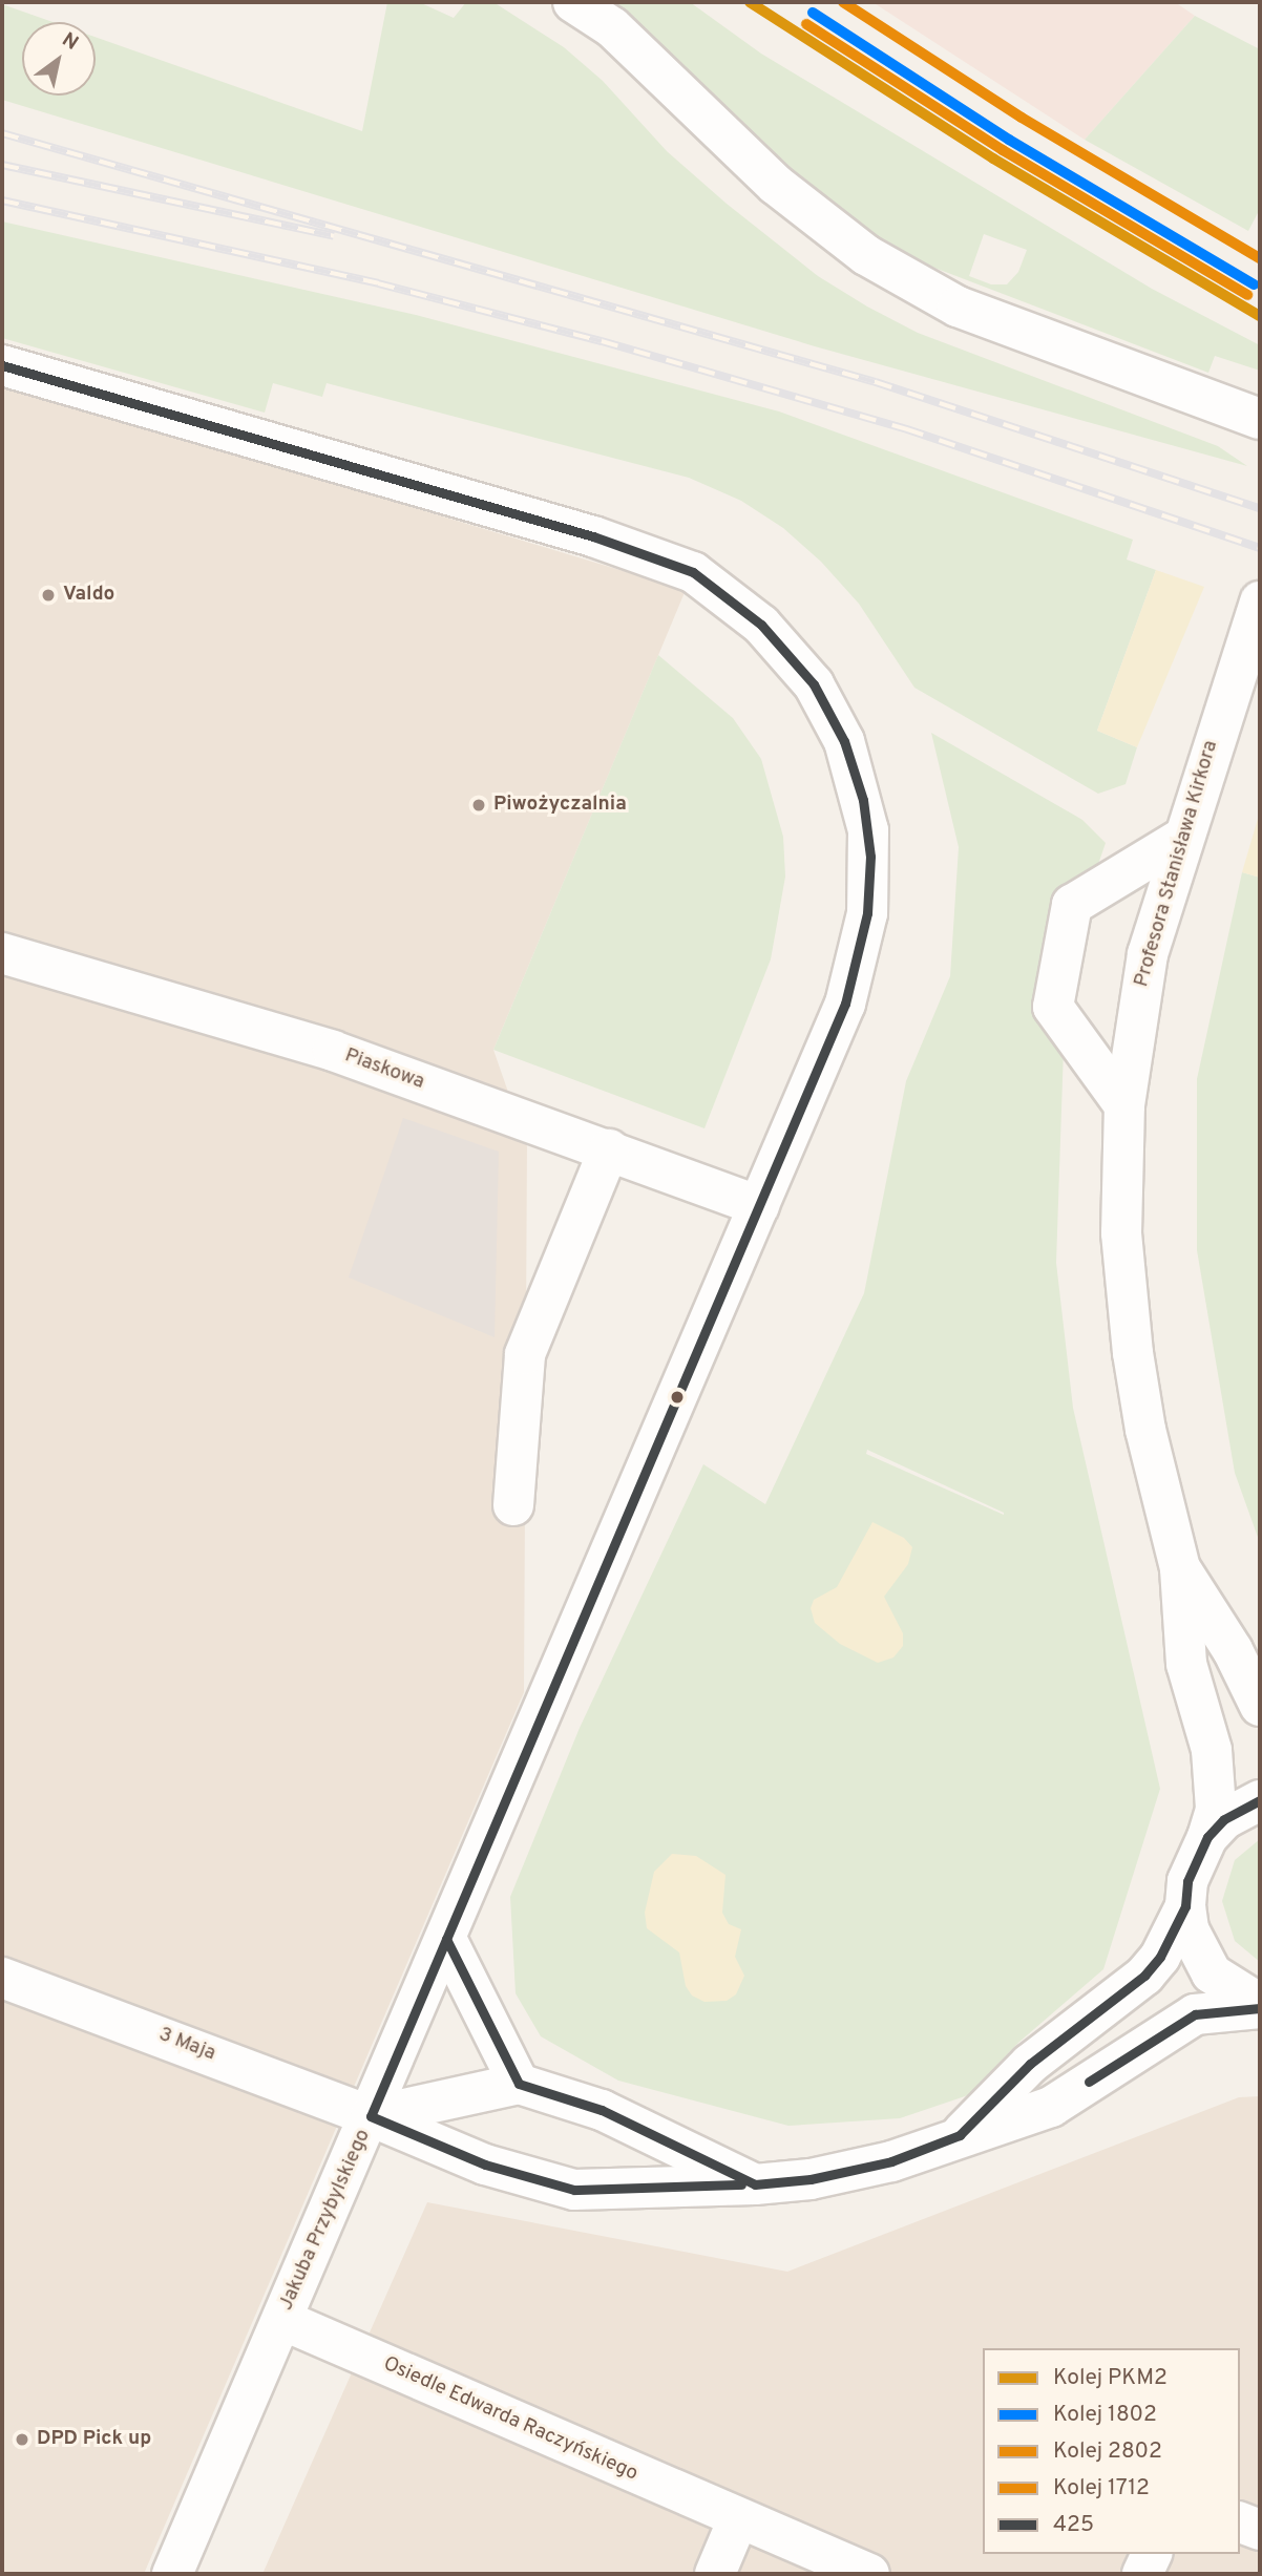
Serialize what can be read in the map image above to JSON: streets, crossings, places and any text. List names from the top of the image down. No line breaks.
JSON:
{"streets":{"street":["Profesora Stanisława Kirkora","Piaskowa","3 Maja","Jakuba Przybylskiego","Osiedle Edwarda Raczyńskiego"]},"crossings":[["Piaskowa","Jakuba Przybylskiego"],["3 Maja","Jakuba Przybylskiego"],["Jakuba Przybylskiego","Osiedle Edwarda Raczyńskiego"]],"places":["Valdo","Piwożyczalnia","DPD Pick up"],"lines":["rail line PKM2","rail line 2802","rail line 1802","rail line 1712","transit line 425"],"legend":["Kolej PKM2","Kolej 1802","Kolej 2802","Kolej 1712","425"],"north":"top right"}
